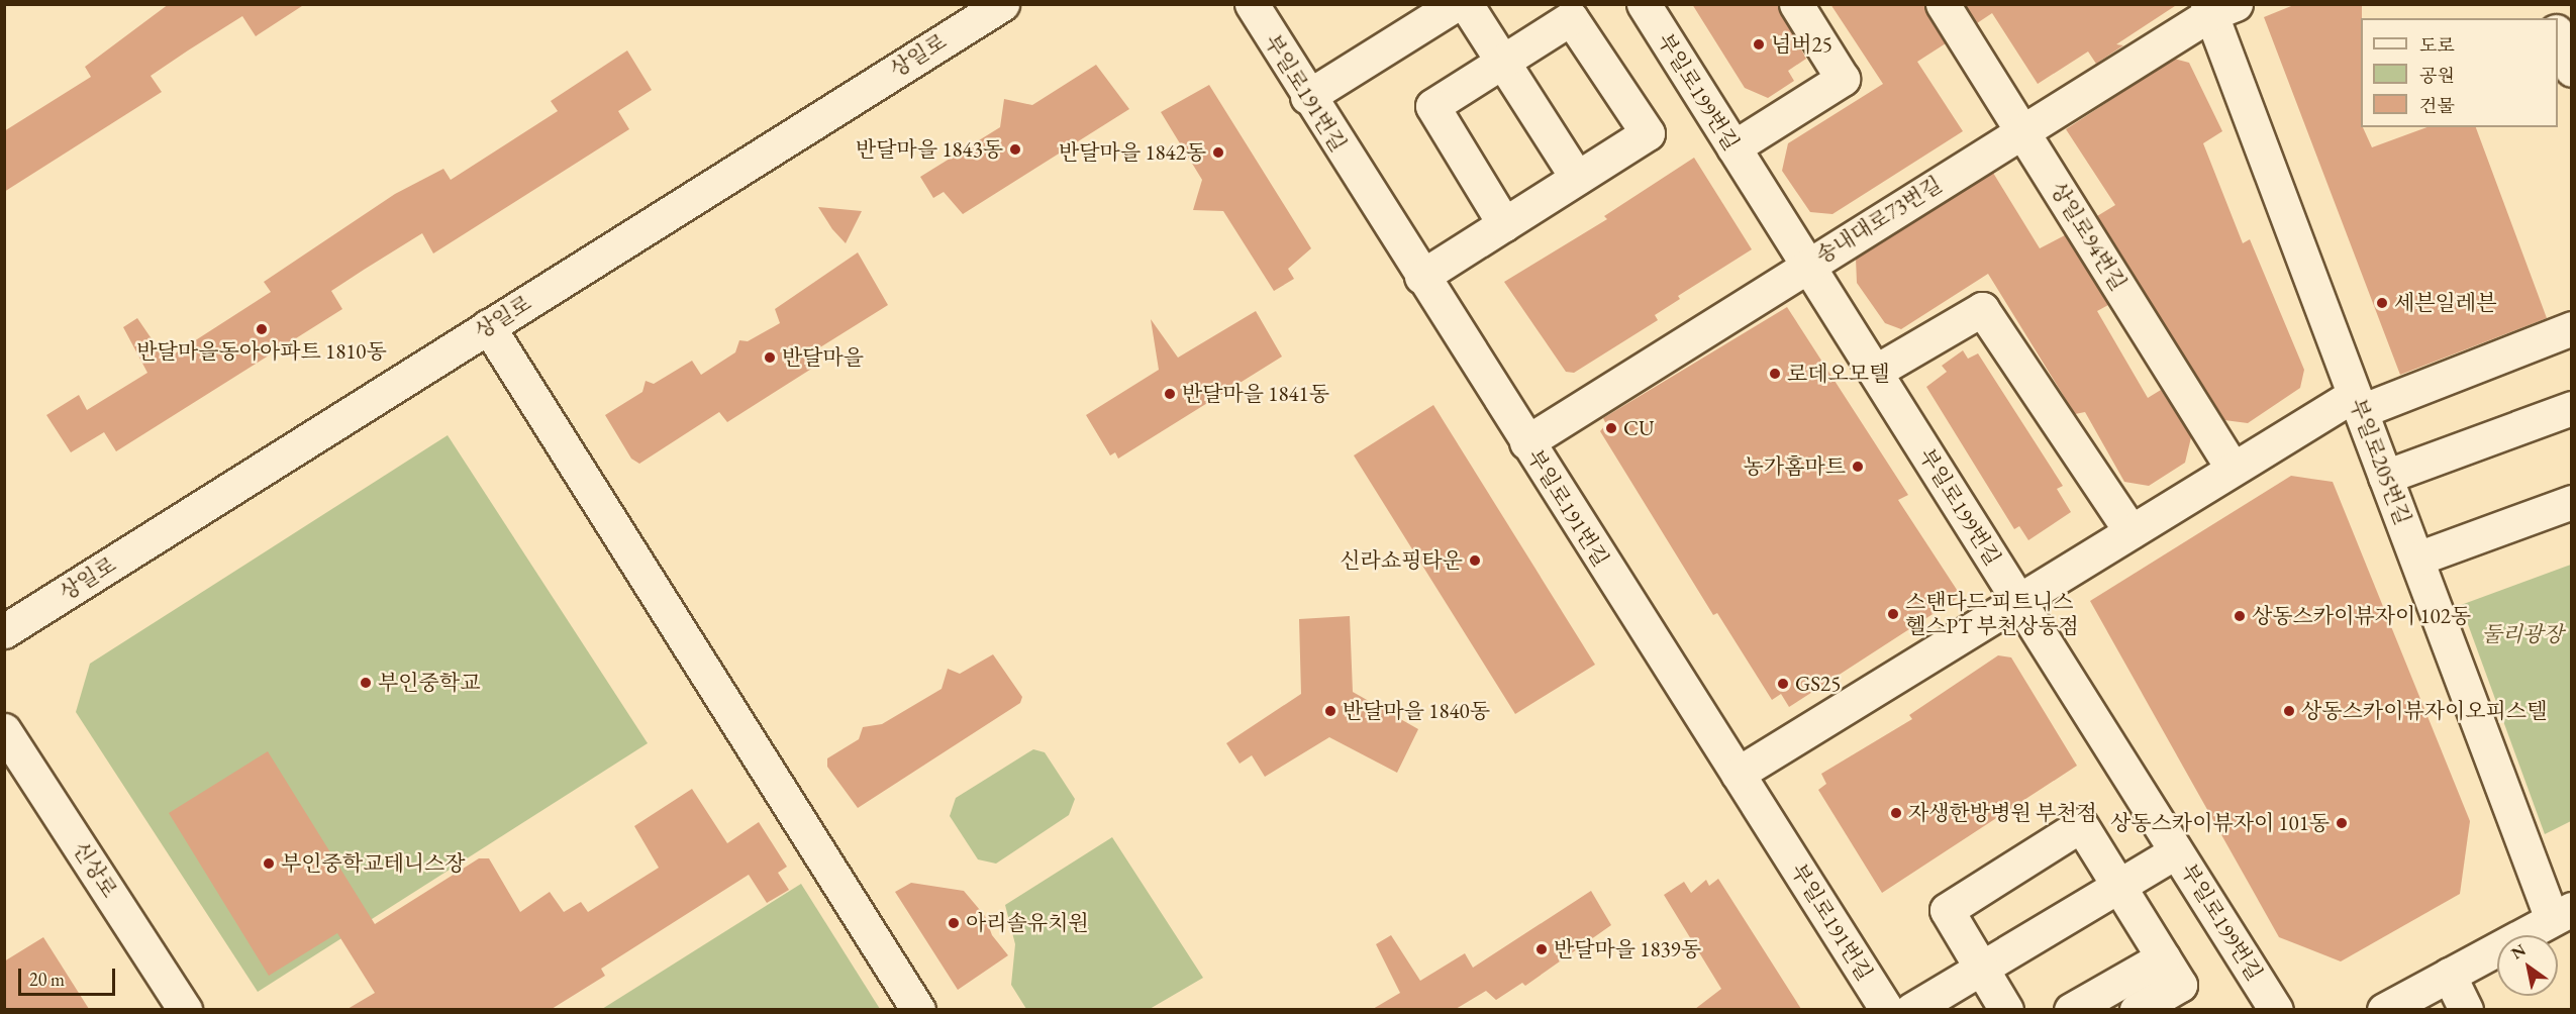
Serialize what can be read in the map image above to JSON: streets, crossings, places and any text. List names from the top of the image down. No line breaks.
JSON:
{"streets":{"street":["상일로","부일로199번길","부일로191번길","송내대로73번길","상일로94번길","부일로205번길","신상로"]},"crossings":[["부일로199번길","송내대로73번길"],["부일로191번길","송내대로73번길"],["송내대로73번길","상일로94번길"],["송내대로73번길","부일로205번길"]],"parks":["둘리광장"],"places":["넘버25","반달마을 1843동","반달마을 1842동","세븐일레븐","반달마을동아아파트 1810동","반달마을","로데오모텔","반달마을 1841동","CU","농가홈마트","신라쇼핑타운","스탠다드 피트니스 헬스PT 부천상동점","상동스카이뷰자이 102동","부인중학교","GS25","반달마을 1840동","상동스카이뷰자이오피스텔","자생한방병원 부천점","상동스카이뷰자이 101동","부인중학교테니스장","아리솔유치원","반달마을 1839동"],"legend":["도로","공원","건물"],"scale_bar":"20 m","north":"top left"}
